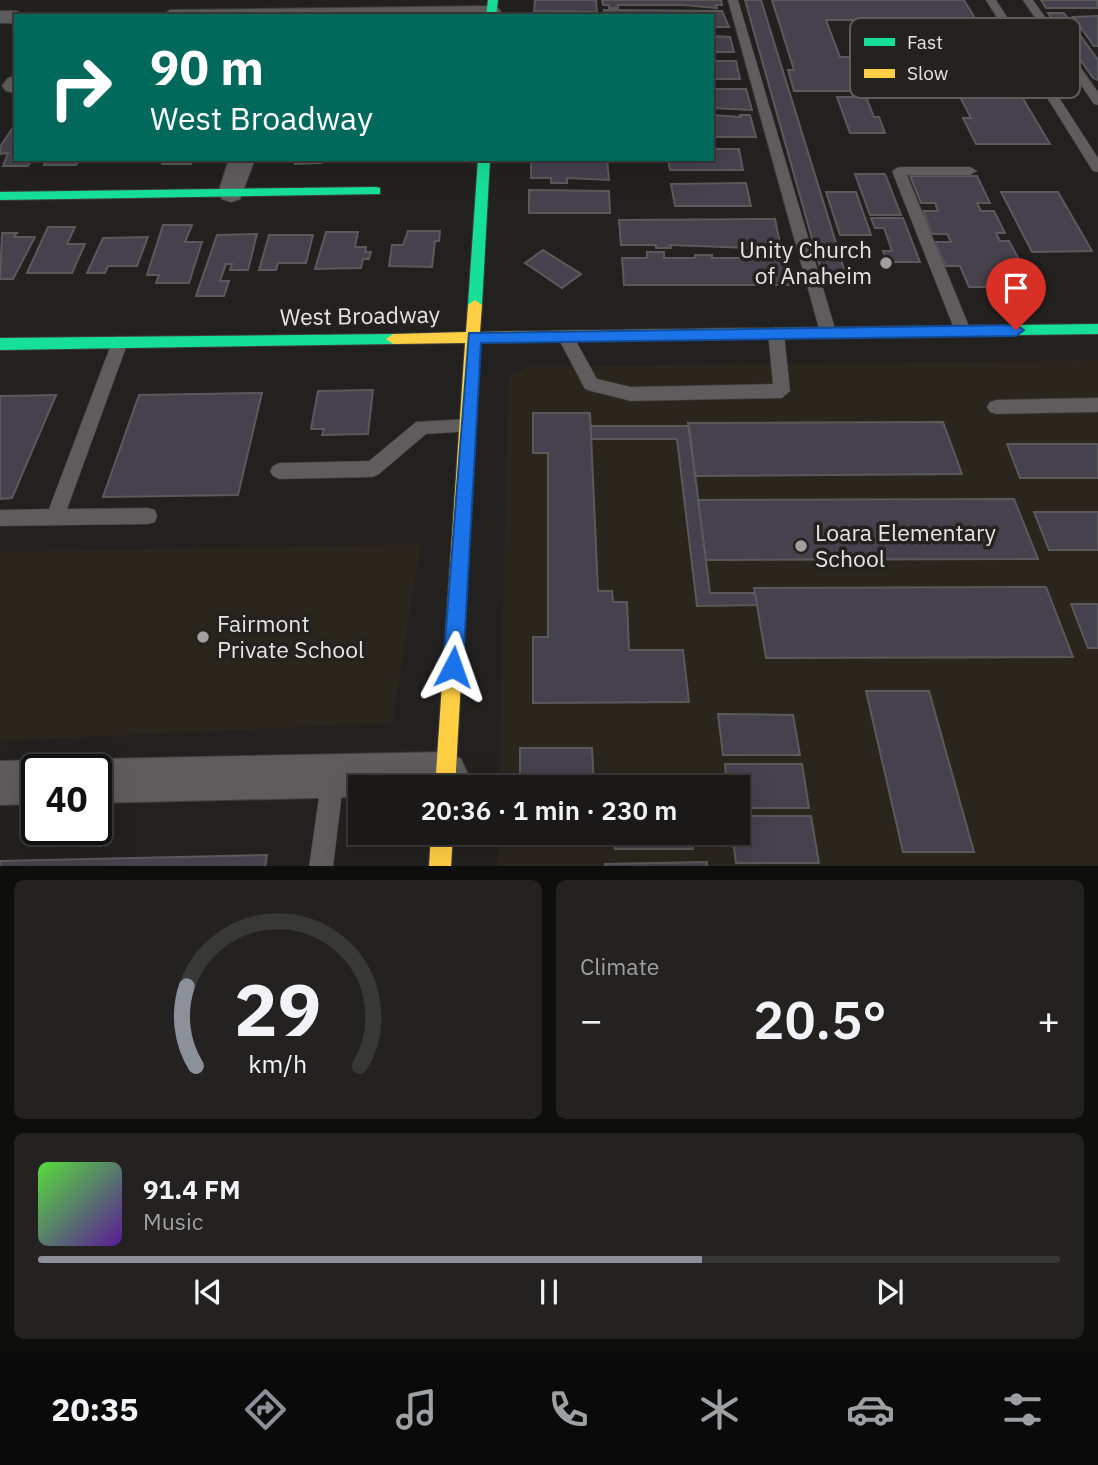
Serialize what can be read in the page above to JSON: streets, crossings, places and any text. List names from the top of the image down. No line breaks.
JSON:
{"streets":{"street":["West Broadway"]},"places":["Unity Church of Anaheim","Loara Elementary School","Fairmont Private School"],"legend":["Fast","Slow"],"page":{"turn":["90 m","West Broadway"],"limit":"40","trip":"20:36 · 1 min · 230 m","tile":"Climate","heat":["−","20.5°","+"],"song":["91.4 FM","Music"],"tabs":"20:35","gauge":["29","km/h"]}}
